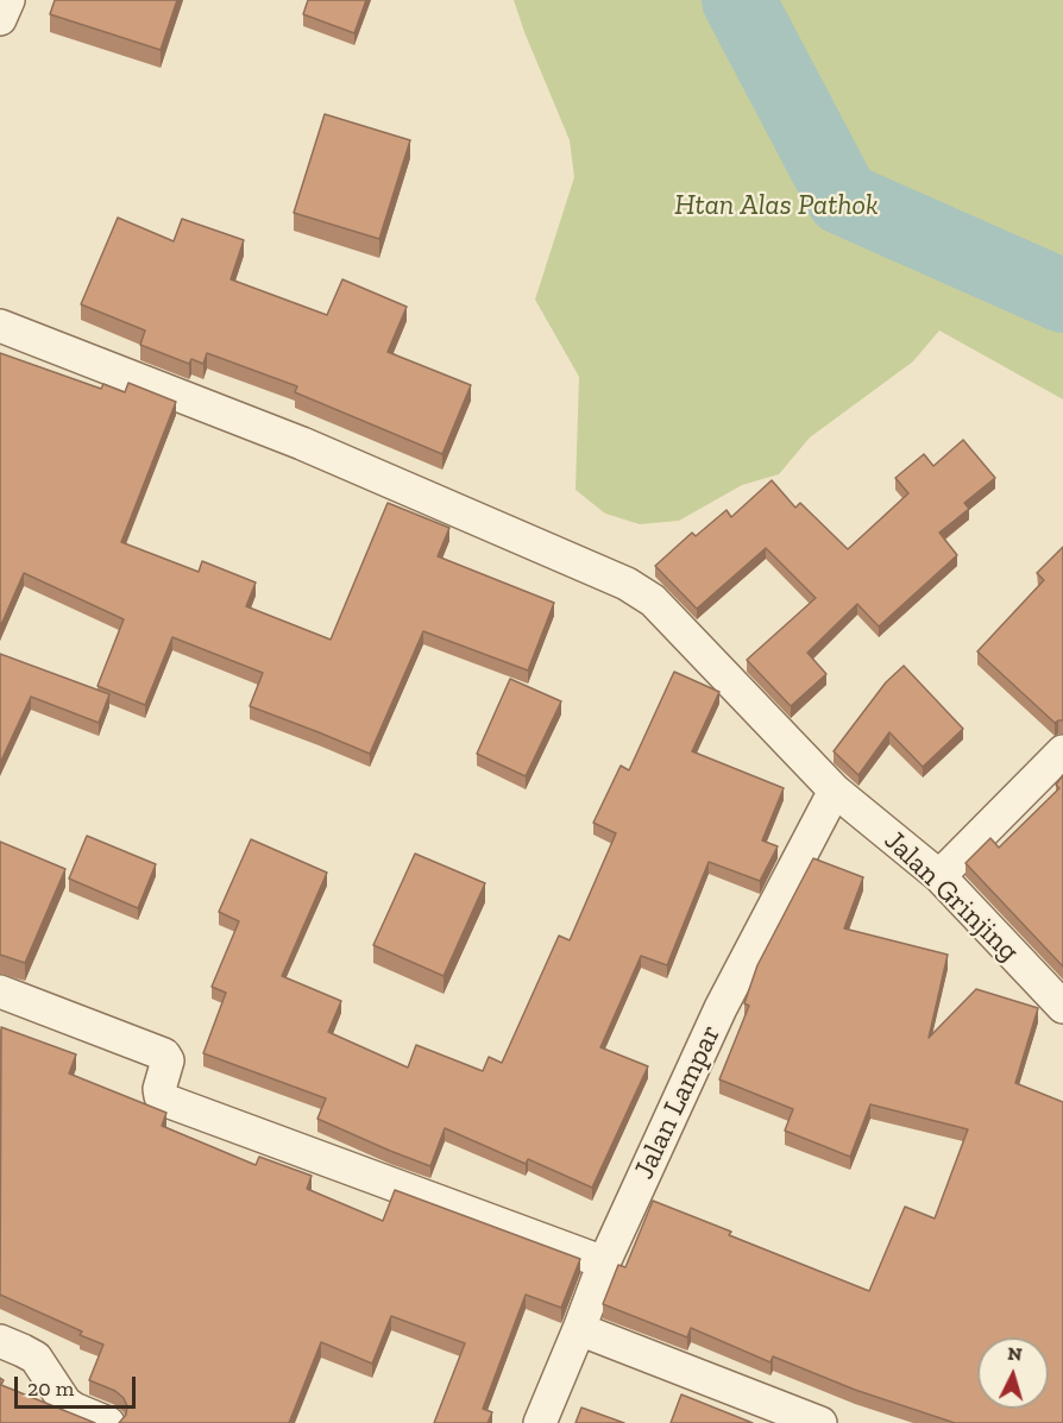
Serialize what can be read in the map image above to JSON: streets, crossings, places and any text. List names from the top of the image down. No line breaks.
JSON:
{"streets":{"street":["Jalan Grinjing","Jalan Lampar"]},"crossings":[["Jalan Grinjing","Jalan Lampar"]],"parks":["Htan Alas Pathok"],"scale_bar":"20 m","north":"top"}
